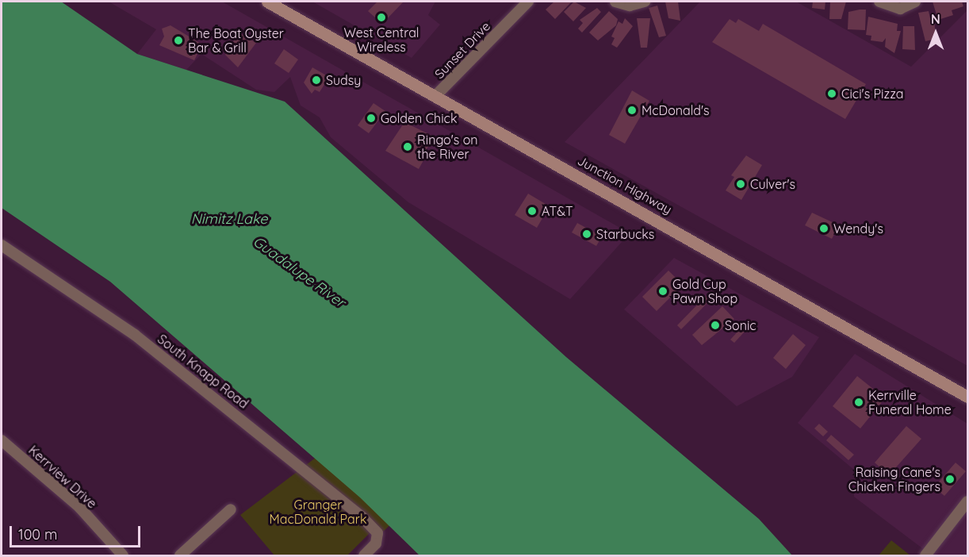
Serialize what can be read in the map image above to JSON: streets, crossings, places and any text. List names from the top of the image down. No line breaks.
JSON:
{"streets":{"main road":["Junction Highway"],"street":["Sunset Drive","South Knapp Road","Kerrview Drive"]},"crossings":[["Sunset Drive","Junction Highway"]],"water":["Nimitz Lake","Guadalupe River"],"parks":["Granger MacDonald Park"],"places":["West Central Wireless","The Boat Oyster Bar & Grill","Sudsy","Cici's Pizza","McDonald's","Golden Chick","Ringo's on the River","Culver's","AT&T","Wendy's","Starbucks","Gold Cup Pawn Shop","Sonic","Kerrville Funeral Home","Raising Cane's Chicken Fingers"],"scale_bar":"100 m","north":"top"}
